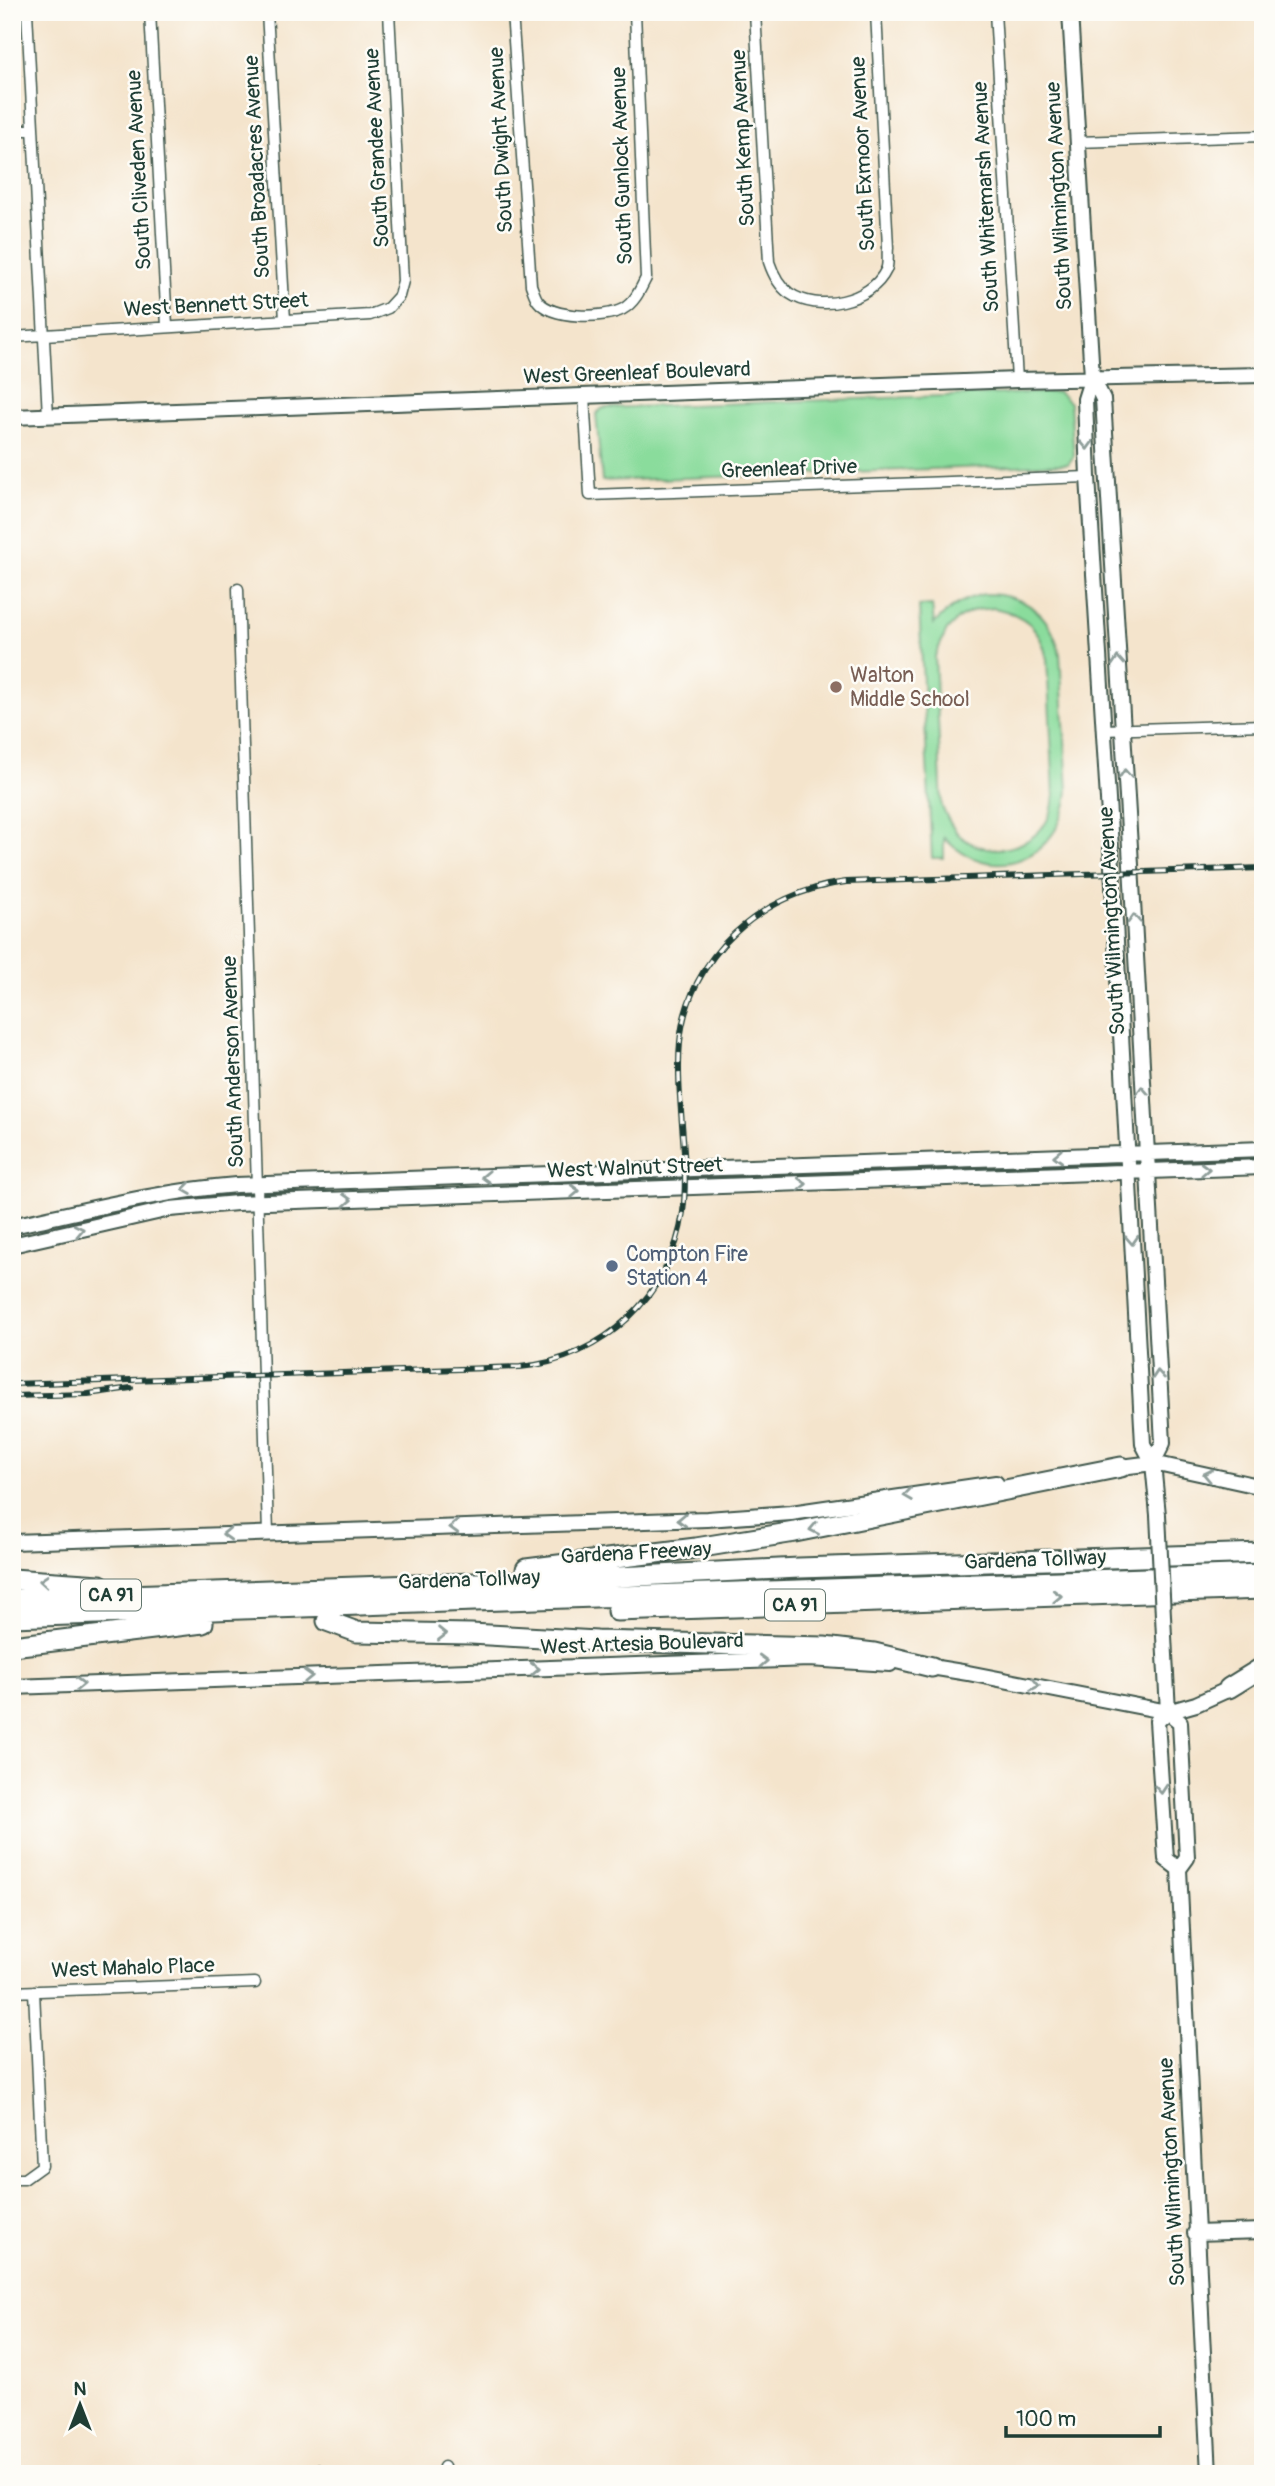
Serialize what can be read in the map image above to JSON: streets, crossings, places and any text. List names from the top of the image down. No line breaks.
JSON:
{"streets":{"highway":["Gardena Freeway","Gardena Tollway","CA 91"],"main road":["South Wilmington Avenue","West Greenleaf Boulevard","West Walnut Street","West Artesia Boulevard"],"street":["South Kemp Avenue","South Dwight Avenue","South Grandee Avenue","South Exmoor Avenue","South Gunlock Avenue","South Broadacres Avenue","South Cliveden Avenue","South Whitemarsh Avenue","West Bennett Street","Greenleaf Drive","South Anderson Avenue","West Mahalo Place"]},"crossings":[["South Kemp Avenue","South Exmoor Avenue"],["South Dwight Avenue","South Gunlock Avenue"],["South Grandee Avenue","West Bennett Street"],["South Broadacres Avenue","West Bennett Street"],["South Cliveden Avenue","West Bennett Street"],["South Wilmington Avenue","West Greenleaf Boulevard"],["South Wilmington Avenue","Greenleaf Drive"],["South Wilmington Avenue","West Walnut Street"],["South Wilmington Avenue","West Artesia Boulevard"],["South Whitemarsh Avenue","West Greenleaf Boulevard"],["West Greenleaf Boulevard","Greenleaf Drive"],["South Anderson Avenue","West Walnut Street"]],"one_way":["West Artesia Boulevard"],"places":["Walton Middle School","Compton Fire Station 4"],"scale_bar":"100 m","north":"top"}
